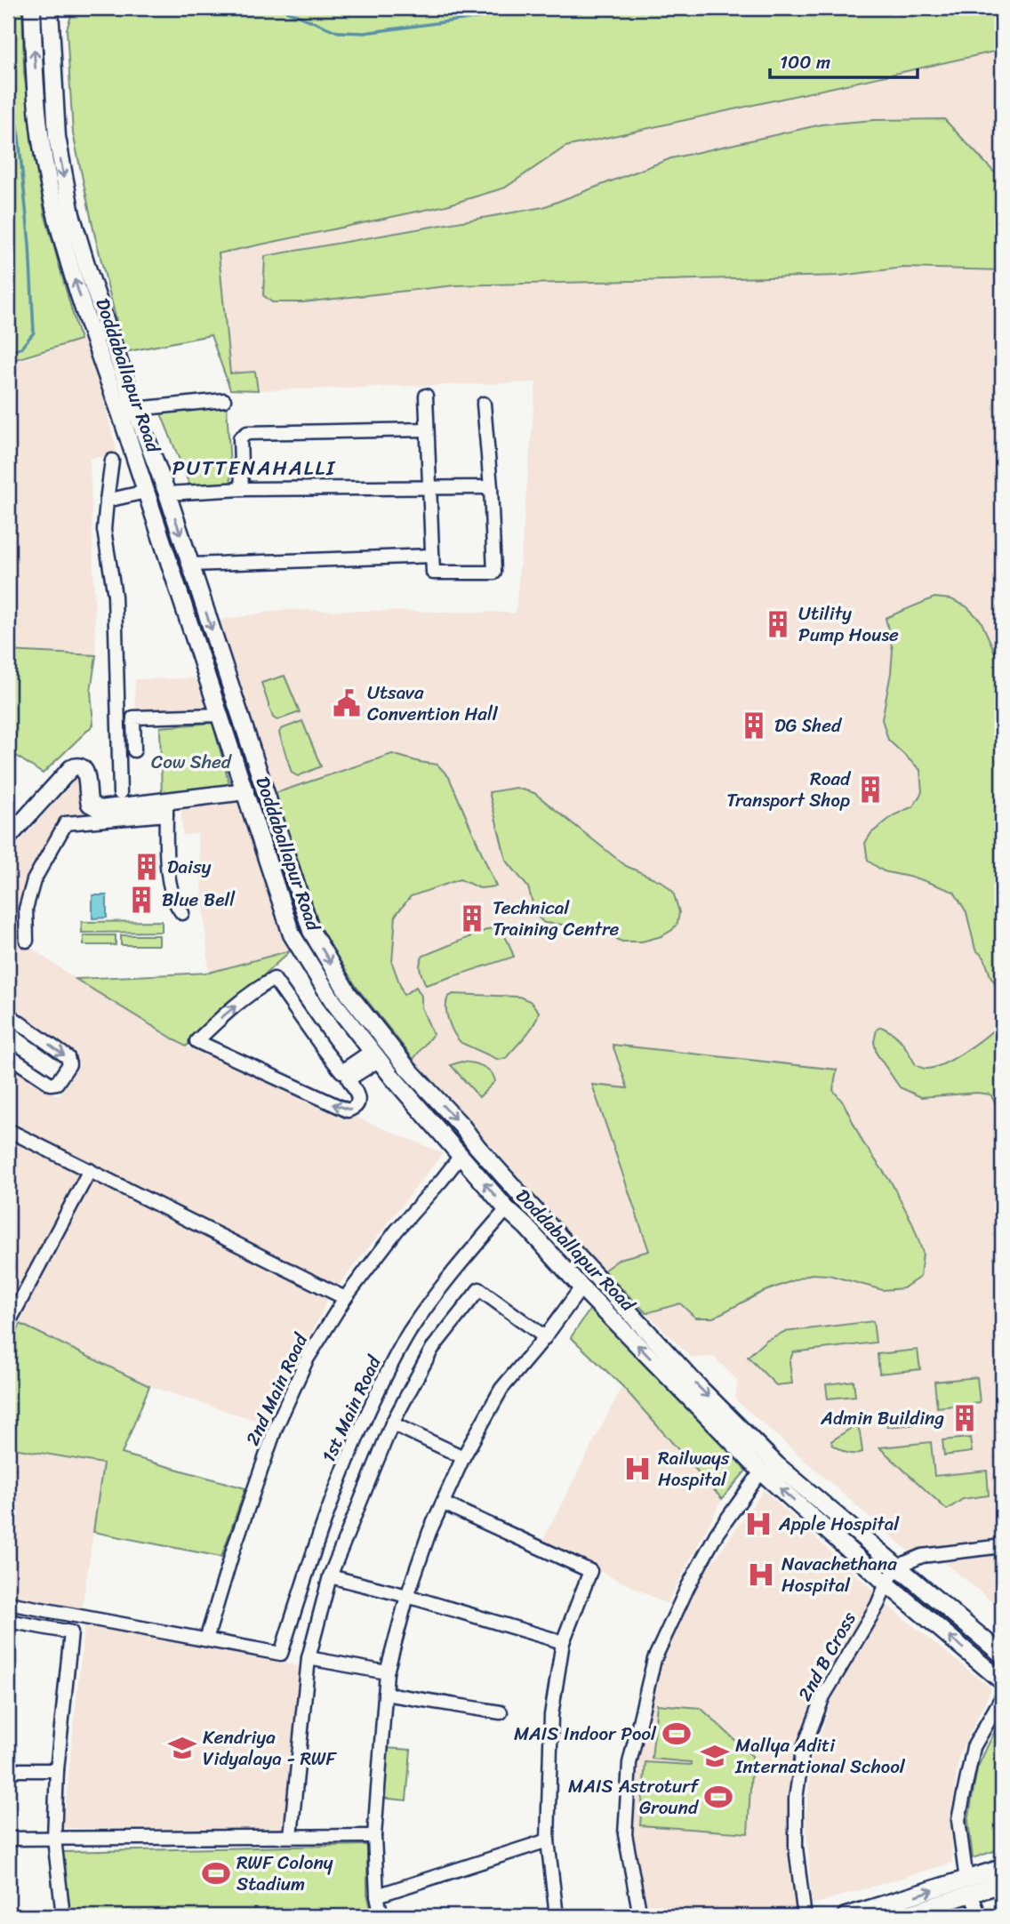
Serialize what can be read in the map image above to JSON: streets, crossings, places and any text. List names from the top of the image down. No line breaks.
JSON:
{"streets":{"main road":["Doddaballapur Road"],"street":["2nd Main Road","1st Main Road","2nd B Cross"]},"crossings":[["Doddaballapur Road","2nd Main Road"],["Doddaballapur Road","1st Main Road"],["Doddaballapur Road","2nd B Cross"],["2nd Main Road","1st Main Road"]],"districts":["PUTTENAHALLI"],"parks":["Cow Shed"],"places":{"building":["Utility Pump House","DG Shed","Road Transport Shop","Daisy","Blue Bell","Technical Training Centre","Admin Building"],"public building":["Utsava Convention Hall"],"hospital":["Railways Hospital","Apple Hospital","Navachethana Hospital"],"sports":["MAIS Indoor Pool","MAIS Astroturf Ground","RWF Colony Stadium"],"school or university":["Kendriya Vidyalaya - RWF","Mallya Aditi International School"]},"scale_bar":"100 m"}
